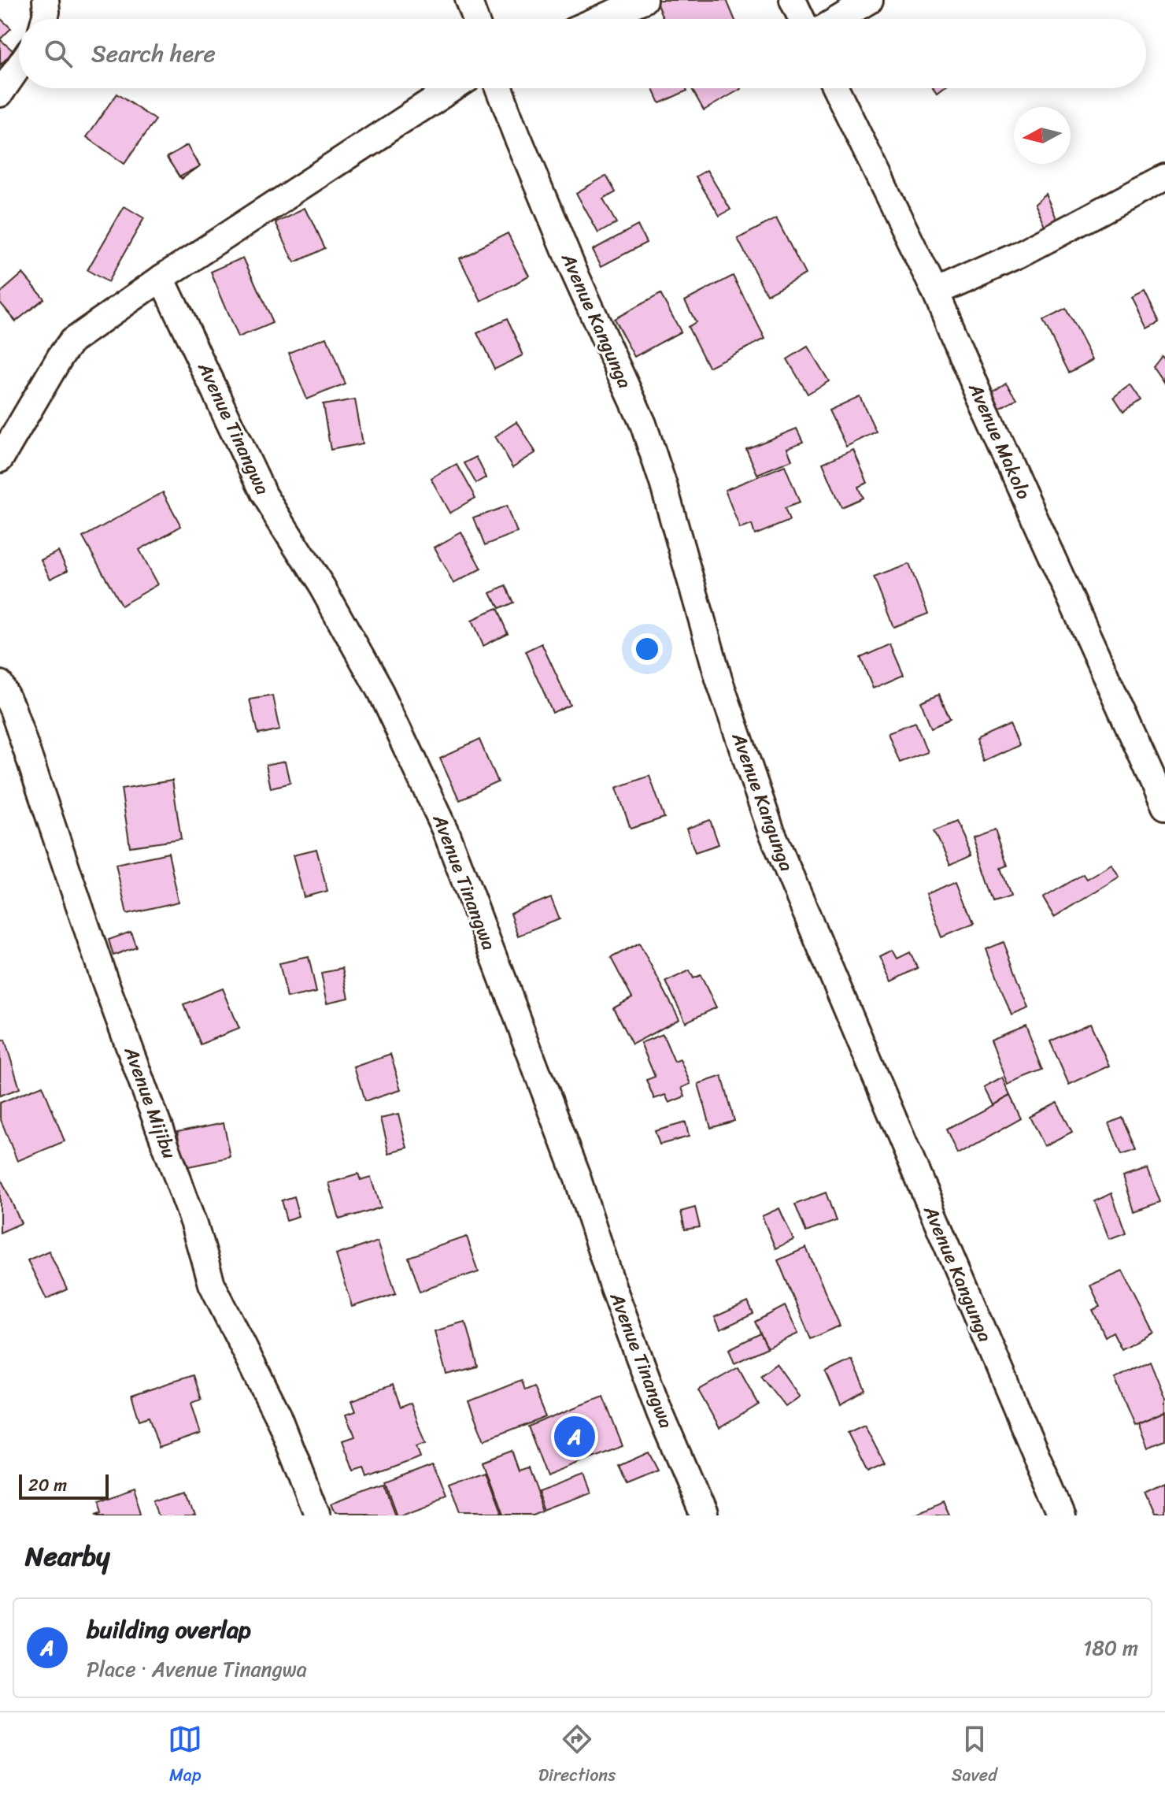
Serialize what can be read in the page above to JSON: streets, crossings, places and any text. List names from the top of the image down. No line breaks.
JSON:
{"streets":{"street":["Avenue Kangunga","Avenue Tinangwa","Avenue Makolo","Avenue Mijibu"]},"scale_bar":"20 m","north":"left","page":{"search":"Search here","pins":"A","scale":"20 m","heading":"Nearby","list":[{"mark":"A","name":"building overlap","note":"Place · Avenue Tinangwa","value":"180 m"}],"nav":["Map","Directions","Saved"]}}
